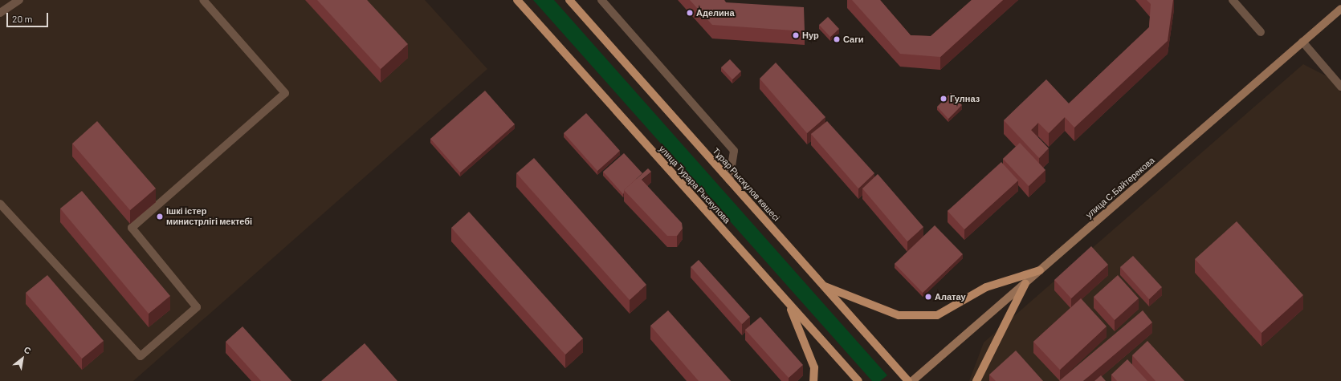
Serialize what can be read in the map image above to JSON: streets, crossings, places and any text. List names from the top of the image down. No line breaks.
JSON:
{"streets":{"main road":["улица Турара Рыскулова","Тұрар Рыскұлов көшесі","улица С.Байтерекова"]},"places":["Аделина","Нур","Саги","Гулназ","Ішкі істер министрлігі мектебі","Алатау"],"scale_bar":"20 m","north":"top right"}
